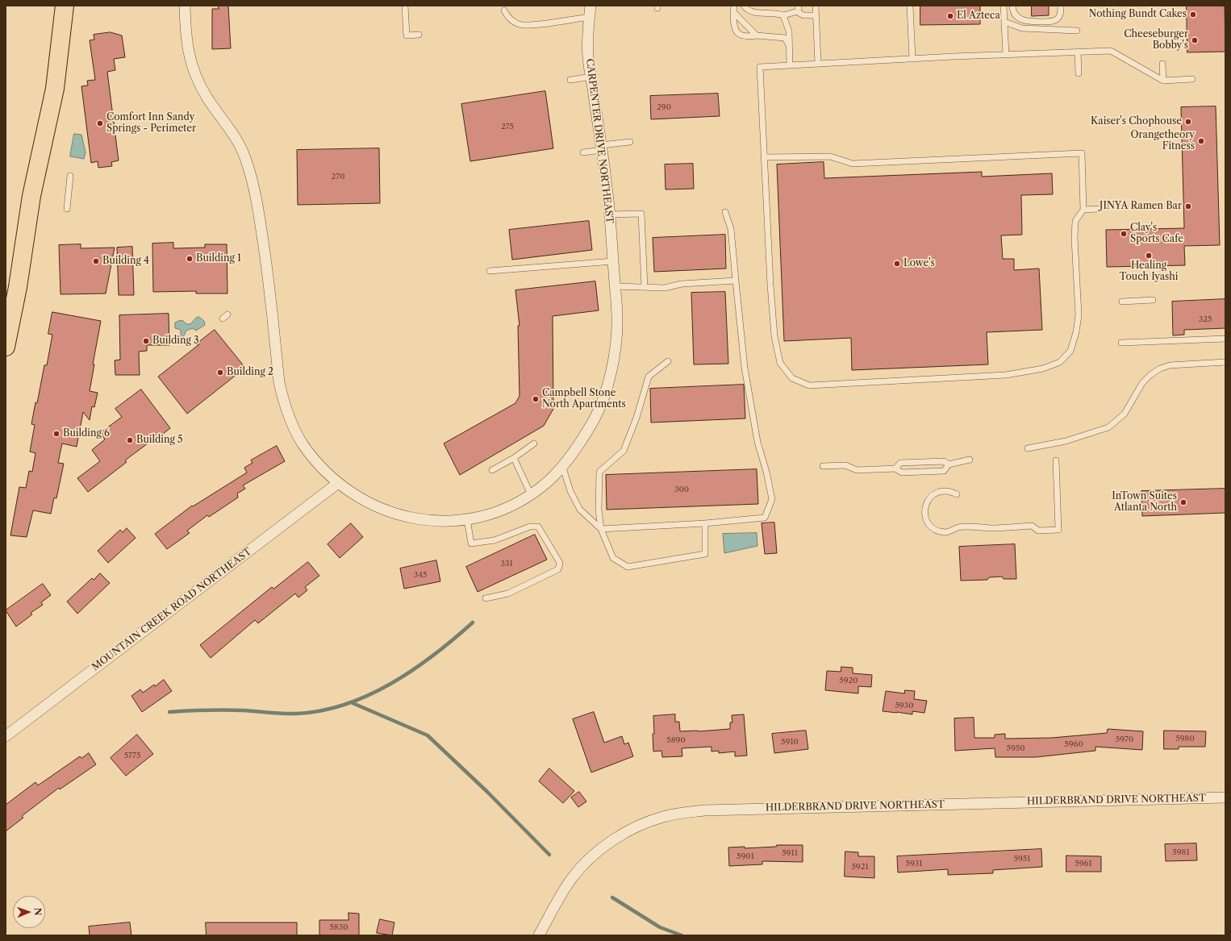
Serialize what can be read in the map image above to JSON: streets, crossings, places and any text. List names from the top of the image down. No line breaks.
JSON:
{"streets":{"street":["CARPENTER DRIVE NORTHEAST","MOUNTAIN CREEK ROAD NORTHEAST","HILDERBRAND DRIVE NORTHEAST"]},"crossings":[["CARPENTER DRIVE NORTHEAST","MOUNTAIN CREEK ROAD NORTHEAST"]],"places":["Nothing Bundt Cakes","El Azteca","Cheeseburger Bobby's","Kaiser's Chophouse","Comfort Inn Sandy Springs - Perimeter","Orangetheory Fitness","JINYA Ramen Bar","Clay's Sports Cafe","Healing Touch Iyashi","Building 1","Building 4","Lowe's","Building 3","Building 2","Campbell Stone North Apartments","Building 6","Building 5","InTown Suites Atlanta North"],"house_numbers":["290","275","270","325","300","331","345","5920","5930","5980","5970","5890","5910","5960","5950","5775","5981","5911","5901","5951","5931","5961","5921","5830"],"north":"right"}
